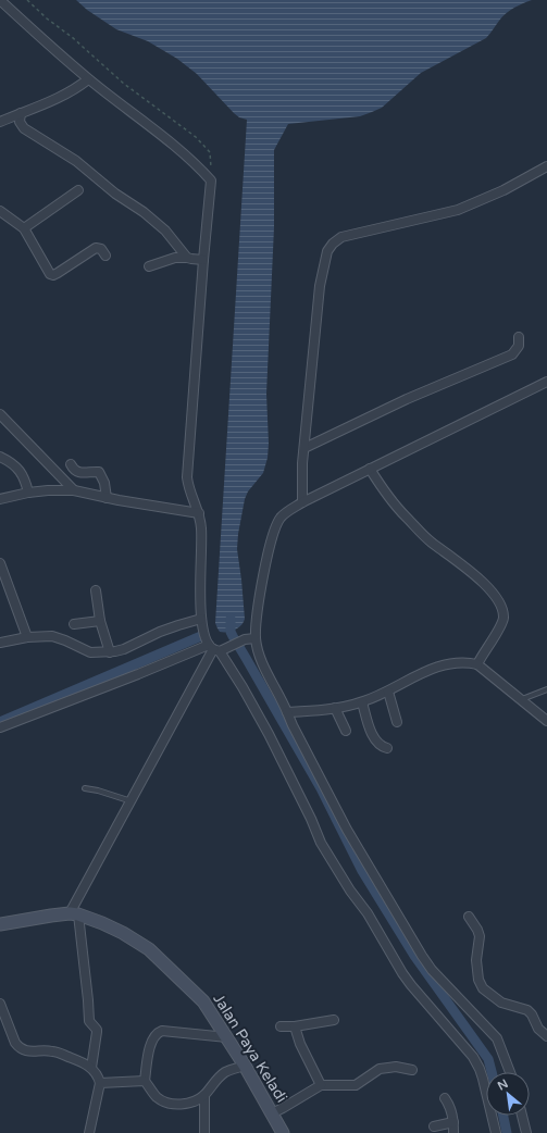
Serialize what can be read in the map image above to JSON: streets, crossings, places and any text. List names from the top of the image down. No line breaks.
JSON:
{"streets":{"main road":["Jalan Paya Keladi"]},"north":"top left"}
